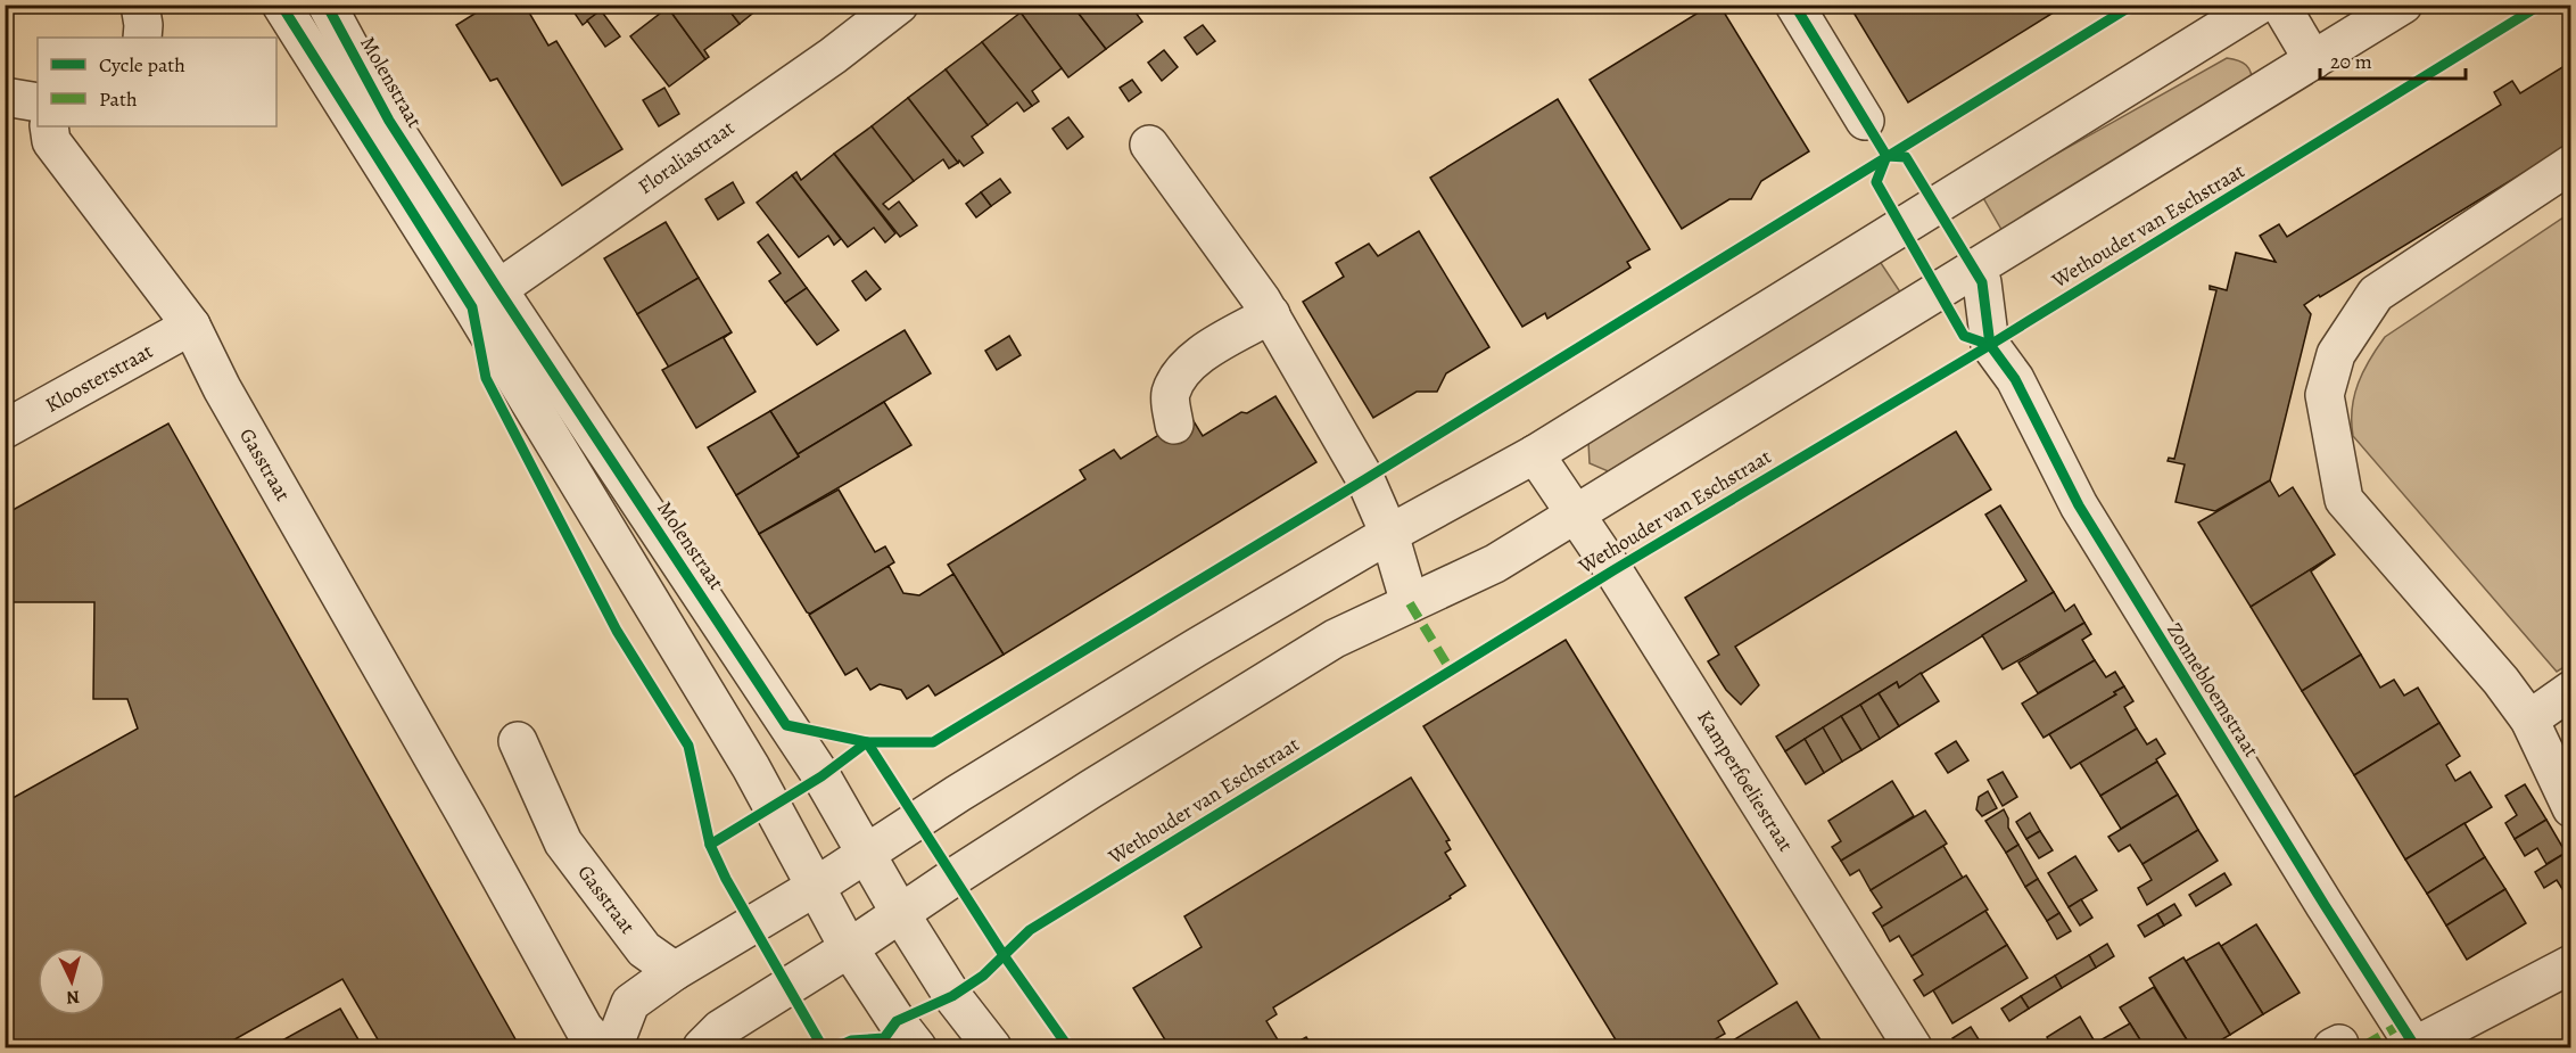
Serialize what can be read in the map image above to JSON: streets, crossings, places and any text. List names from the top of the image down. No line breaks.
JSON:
{"streets":{"street":["Molenstraat","Floraliastraat","Kloosterstraat","Gasstraat","Zonnebloemstraat","Kamperfoeliestraat"],"cycle path":["Wethouder van Eschstraat"]},"crossings":[["Molenstraat","Floraliastraat"],["Kloosterstraat","Gasstraat"]],"legend":["Cycle path","Path"],"scale_bar":"20 m","north":"bottom"}
